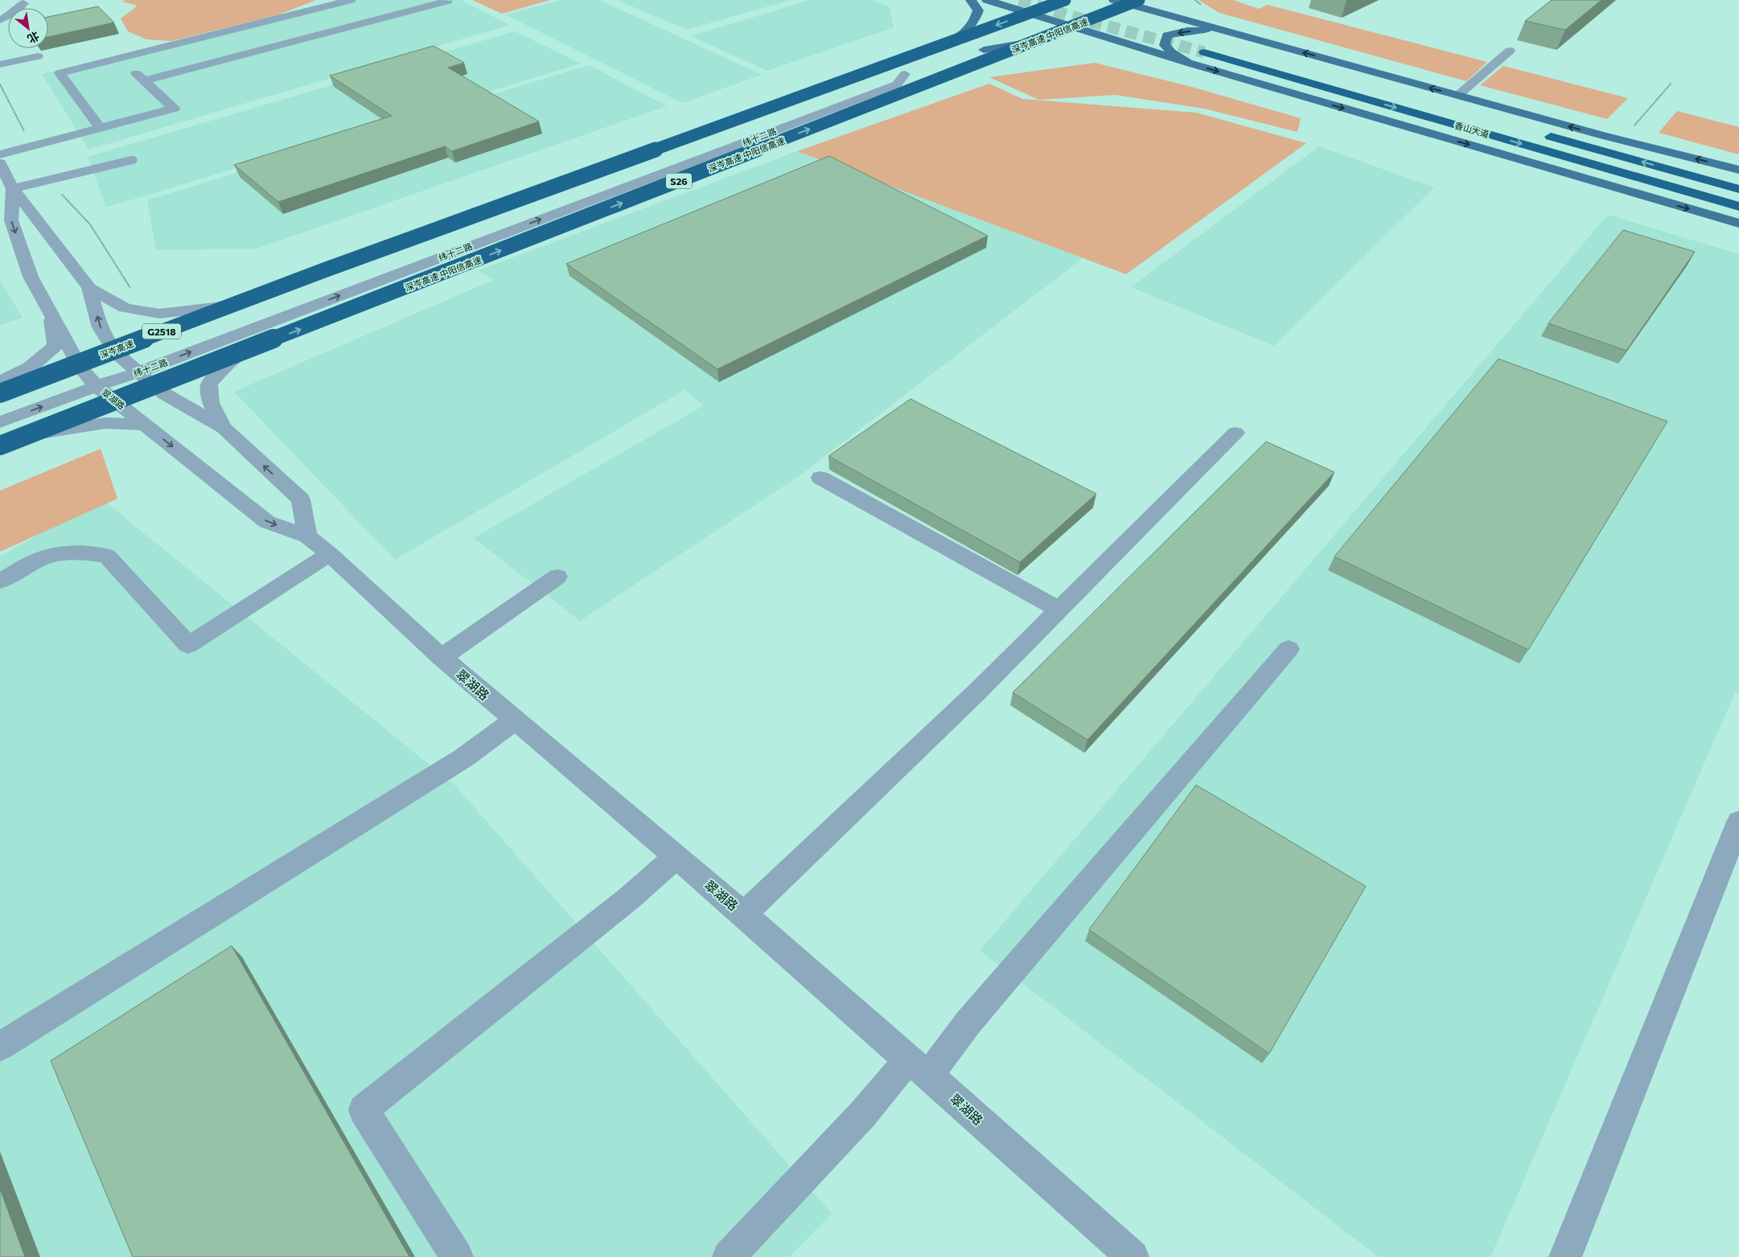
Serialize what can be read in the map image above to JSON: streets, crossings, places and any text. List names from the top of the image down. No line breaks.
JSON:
{"streets":{"highway":["深岑高速 中阳信高速","香山大道","S26","G2518","深岑高速"],"street":["纬十二路","翠湖路"]},"crossings":[["纬十二路","翠湖路"]],"north":"bottom right"}
